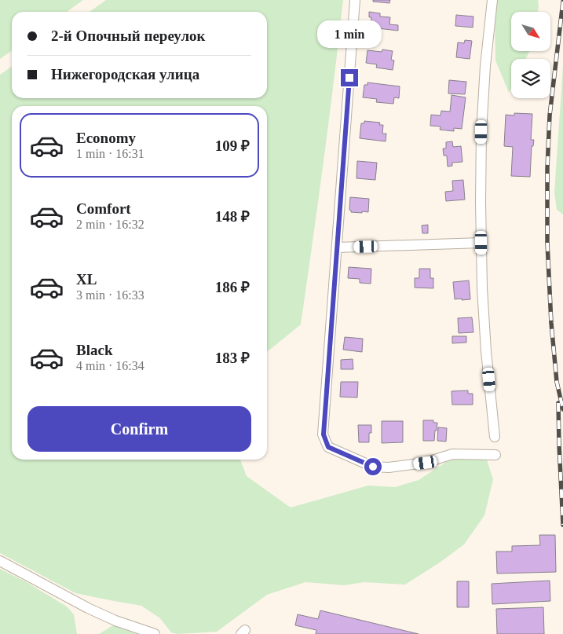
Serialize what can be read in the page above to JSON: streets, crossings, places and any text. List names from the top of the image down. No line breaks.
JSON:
{"north":"bottom right","page":{"banner":["2-й Опочный переулок","Нижегородская улица"],"bubble":"1 min","list":[{"name":"Economy","note":"1 min · 16:31","value":"109 ₽"},{"name":"Comfort","note":"2 min · 16:32","value":"148 ₽"},{"name":"XL","note":"3 min · 16:33","value":"186 ₽"},{"name":"Black","note":"4 min · 16:34","value":"183 ₽"}],"buttons":"Confirm"}}
